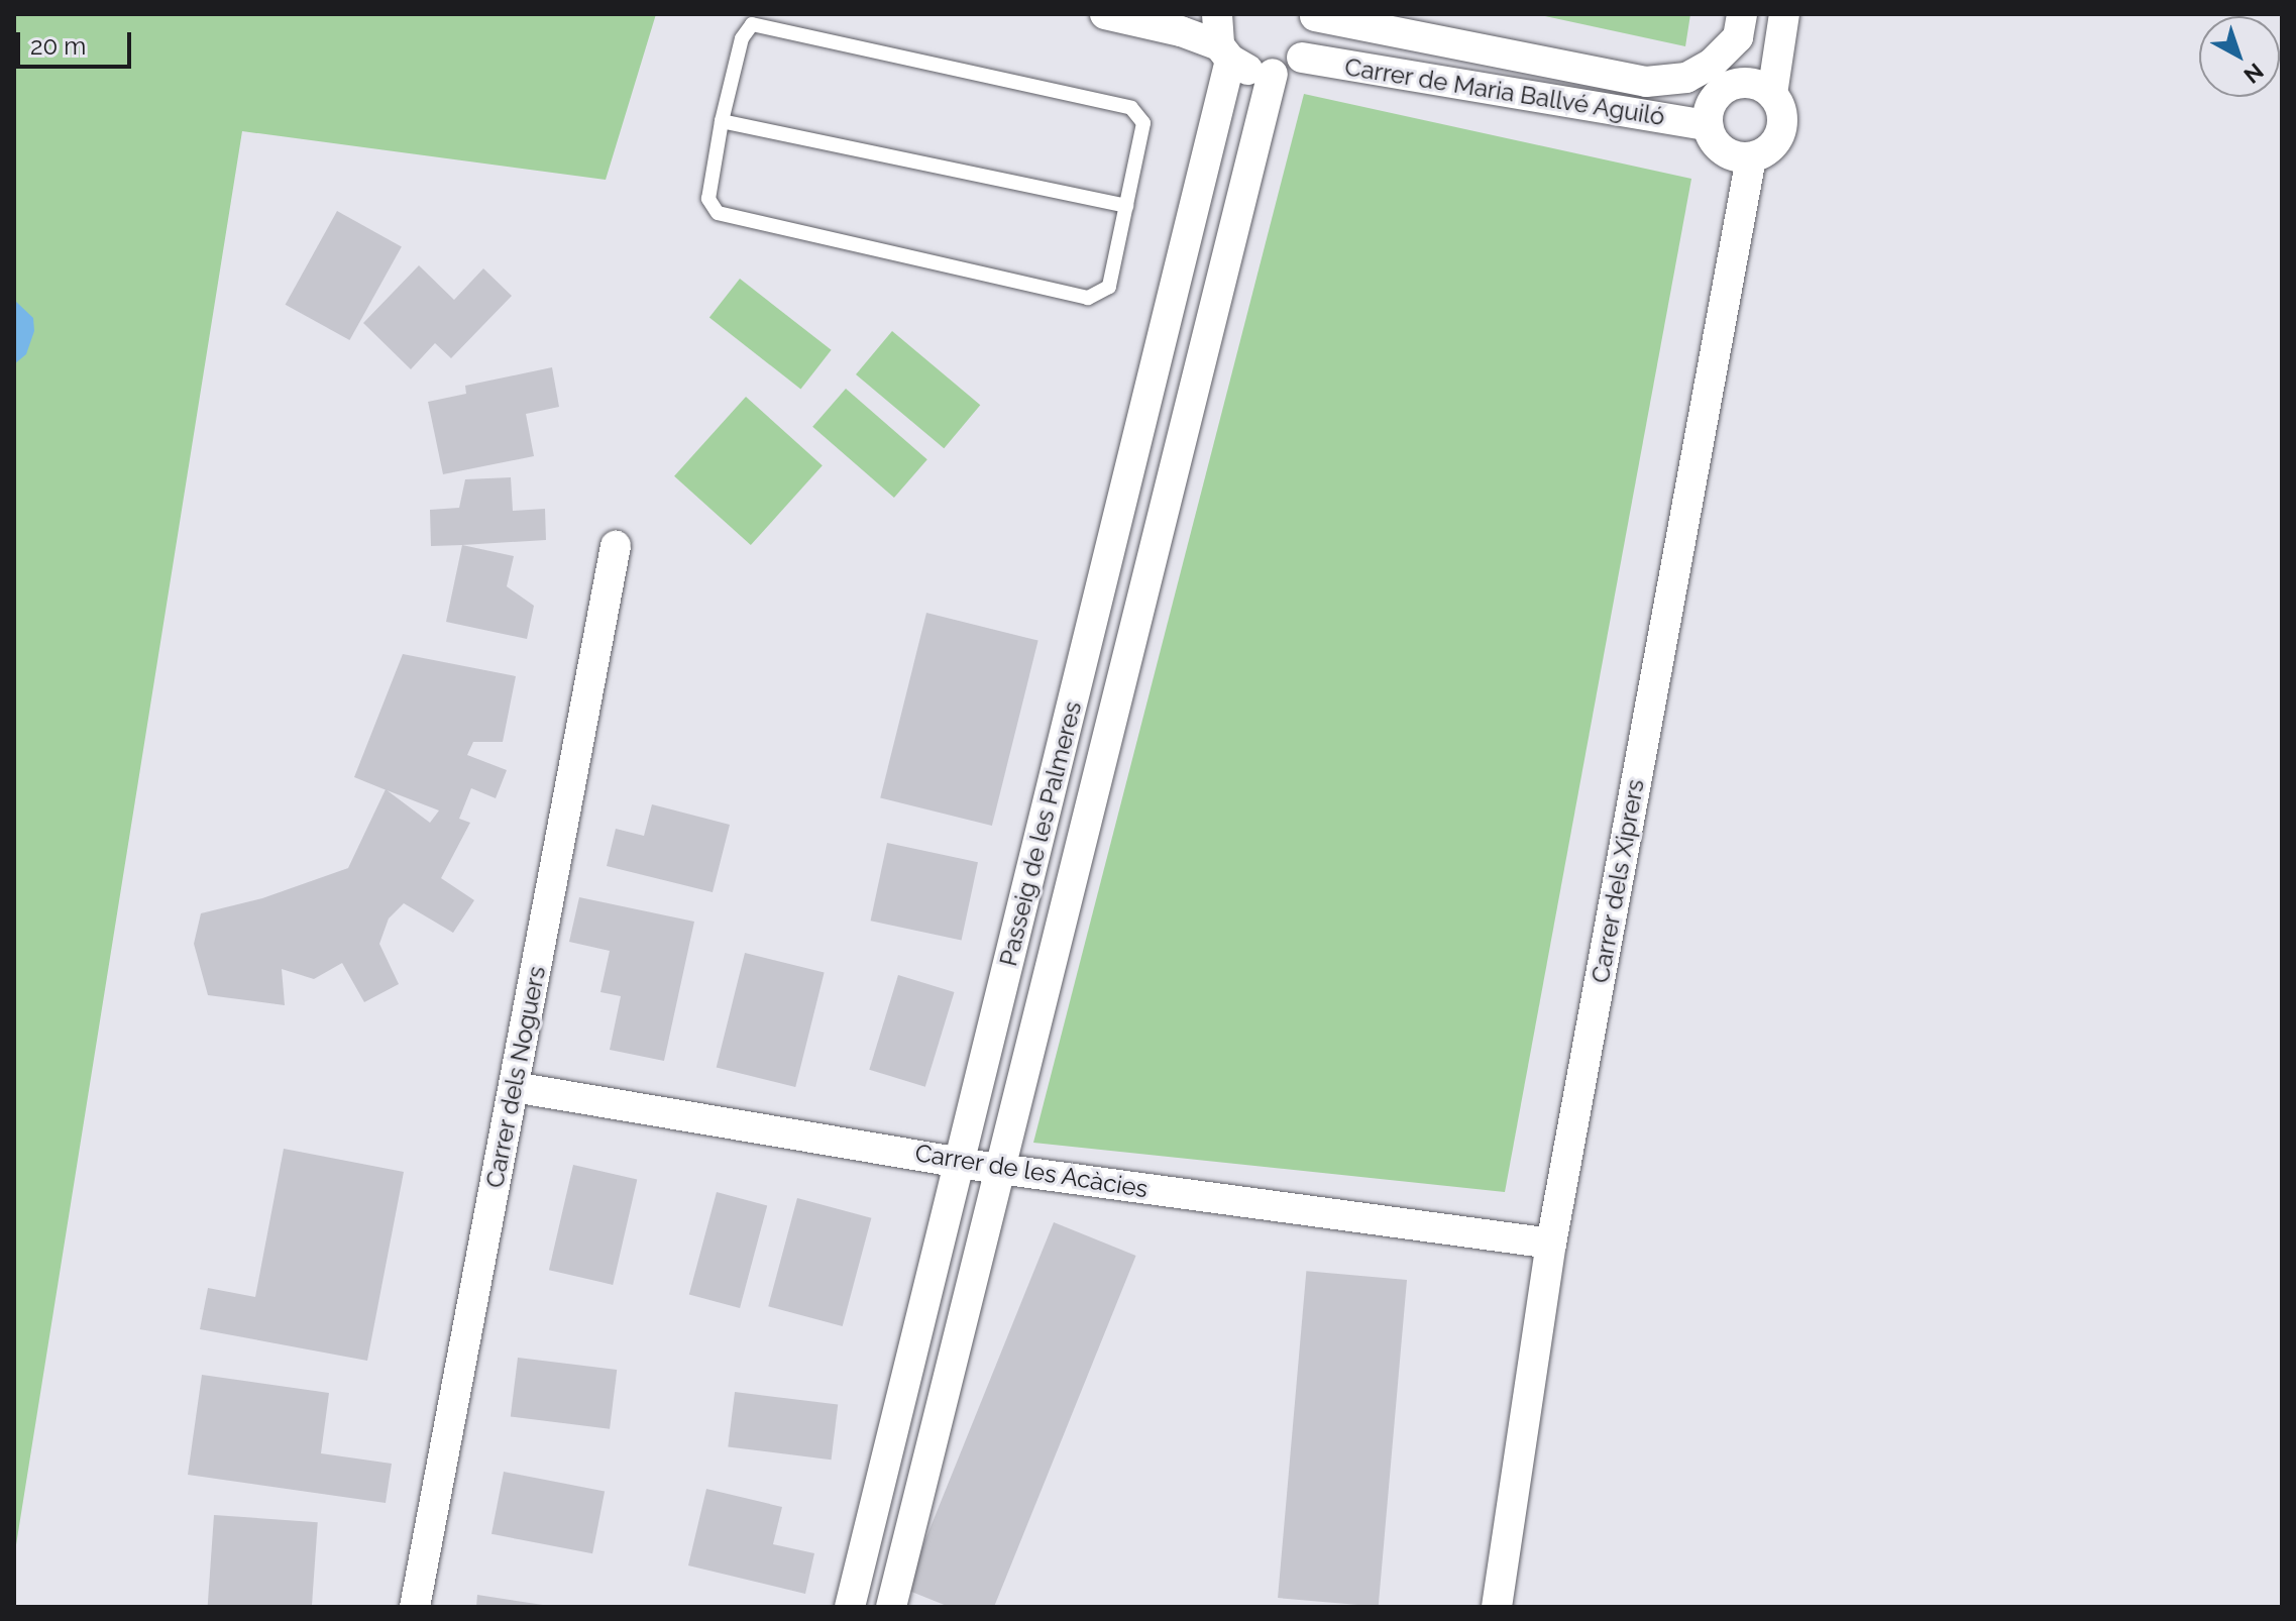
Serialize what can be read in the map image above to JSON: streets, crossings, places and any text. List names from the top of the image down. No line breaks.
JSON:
{"streets":{"street":["Carrer de Maria Ballvé Aguiló","Passeig de les Palmeres","Carrer dels Xiprers","Carrer dels Noguers","Carrer de les Acàcies"]},"crossings":[["Carrer de Maria Ballvé Aguiló","Carrer dels Xiprers"],["Passeig de les Palmeres","Carrer de les Acàcies"],["Carrer dels Xiprers","Carrer de les Acàcies"],["Carrer dels Noguers","Carrer de les Acàcies"]],"scale_bar":"20 m","north":"bottom right"}
